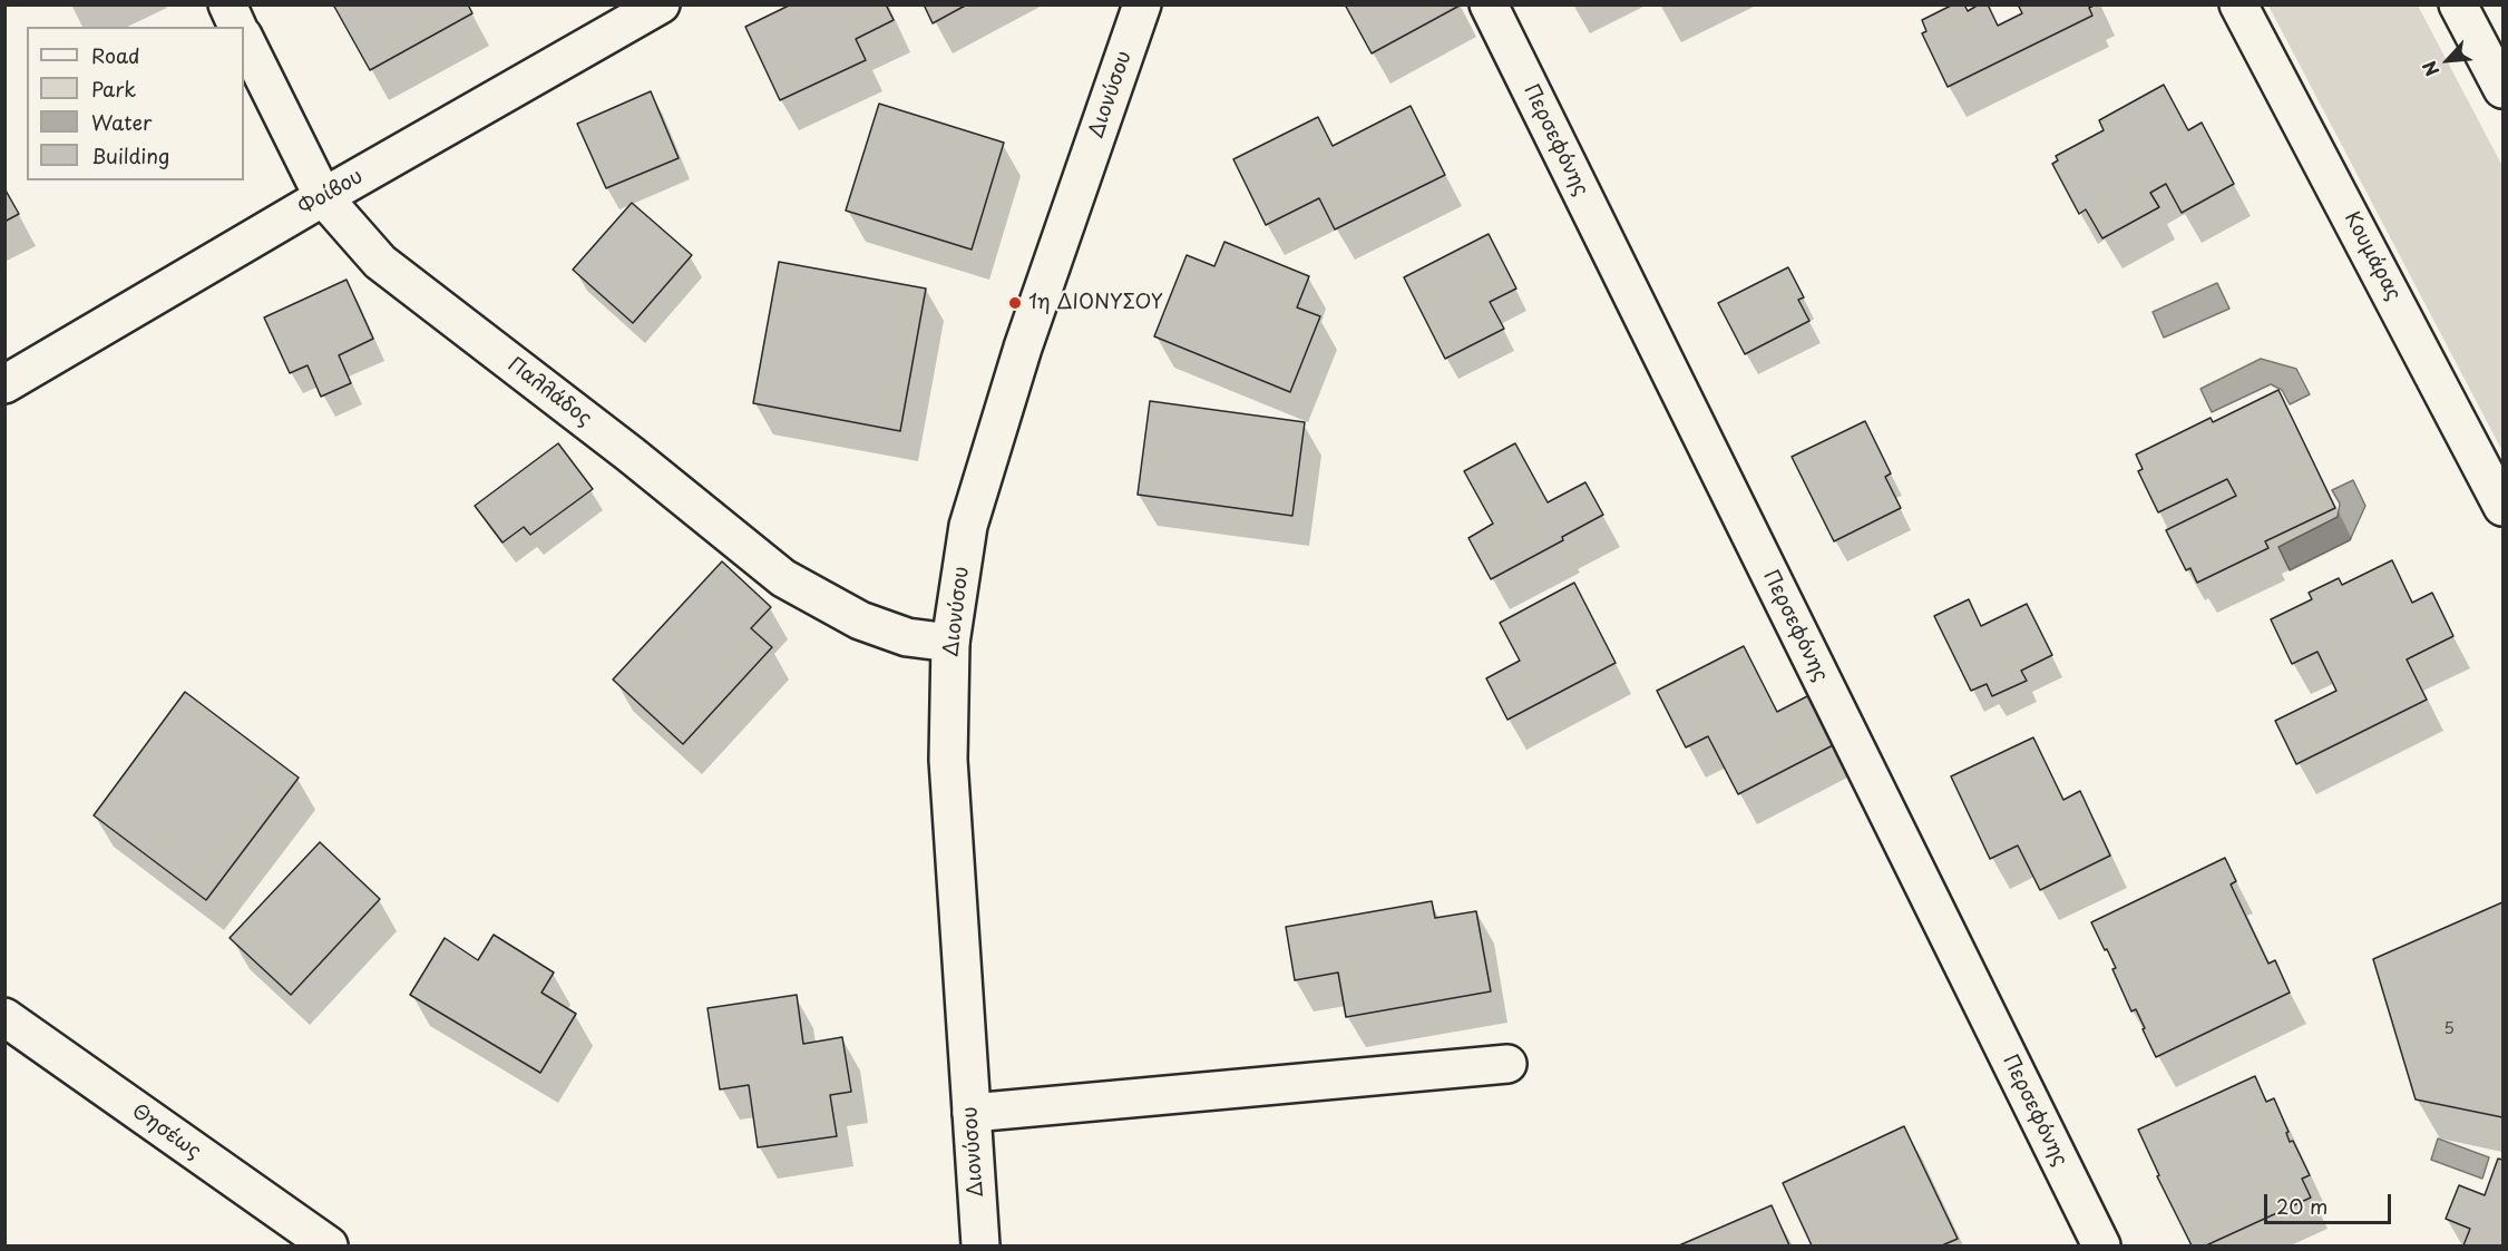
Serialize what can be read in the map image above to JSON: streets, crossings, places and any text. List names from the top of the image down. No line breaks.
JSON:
{"streets":{"street":["Διονύσου","Περσεφόνης","Φοίβου","Κουμάρας","Παλλάδος","Θησέως"]},"crossings":[["Διονύσου","Παλλάδος"],["Φοίβου","Παλλάδος"]],"places":["1η ΔΙΟΝΥΣΟΥ"],"house_numbers":["5"],"legend":["Road","Park","Water","Building"],"scale_bar":"20 m","north":"bottom left"}
